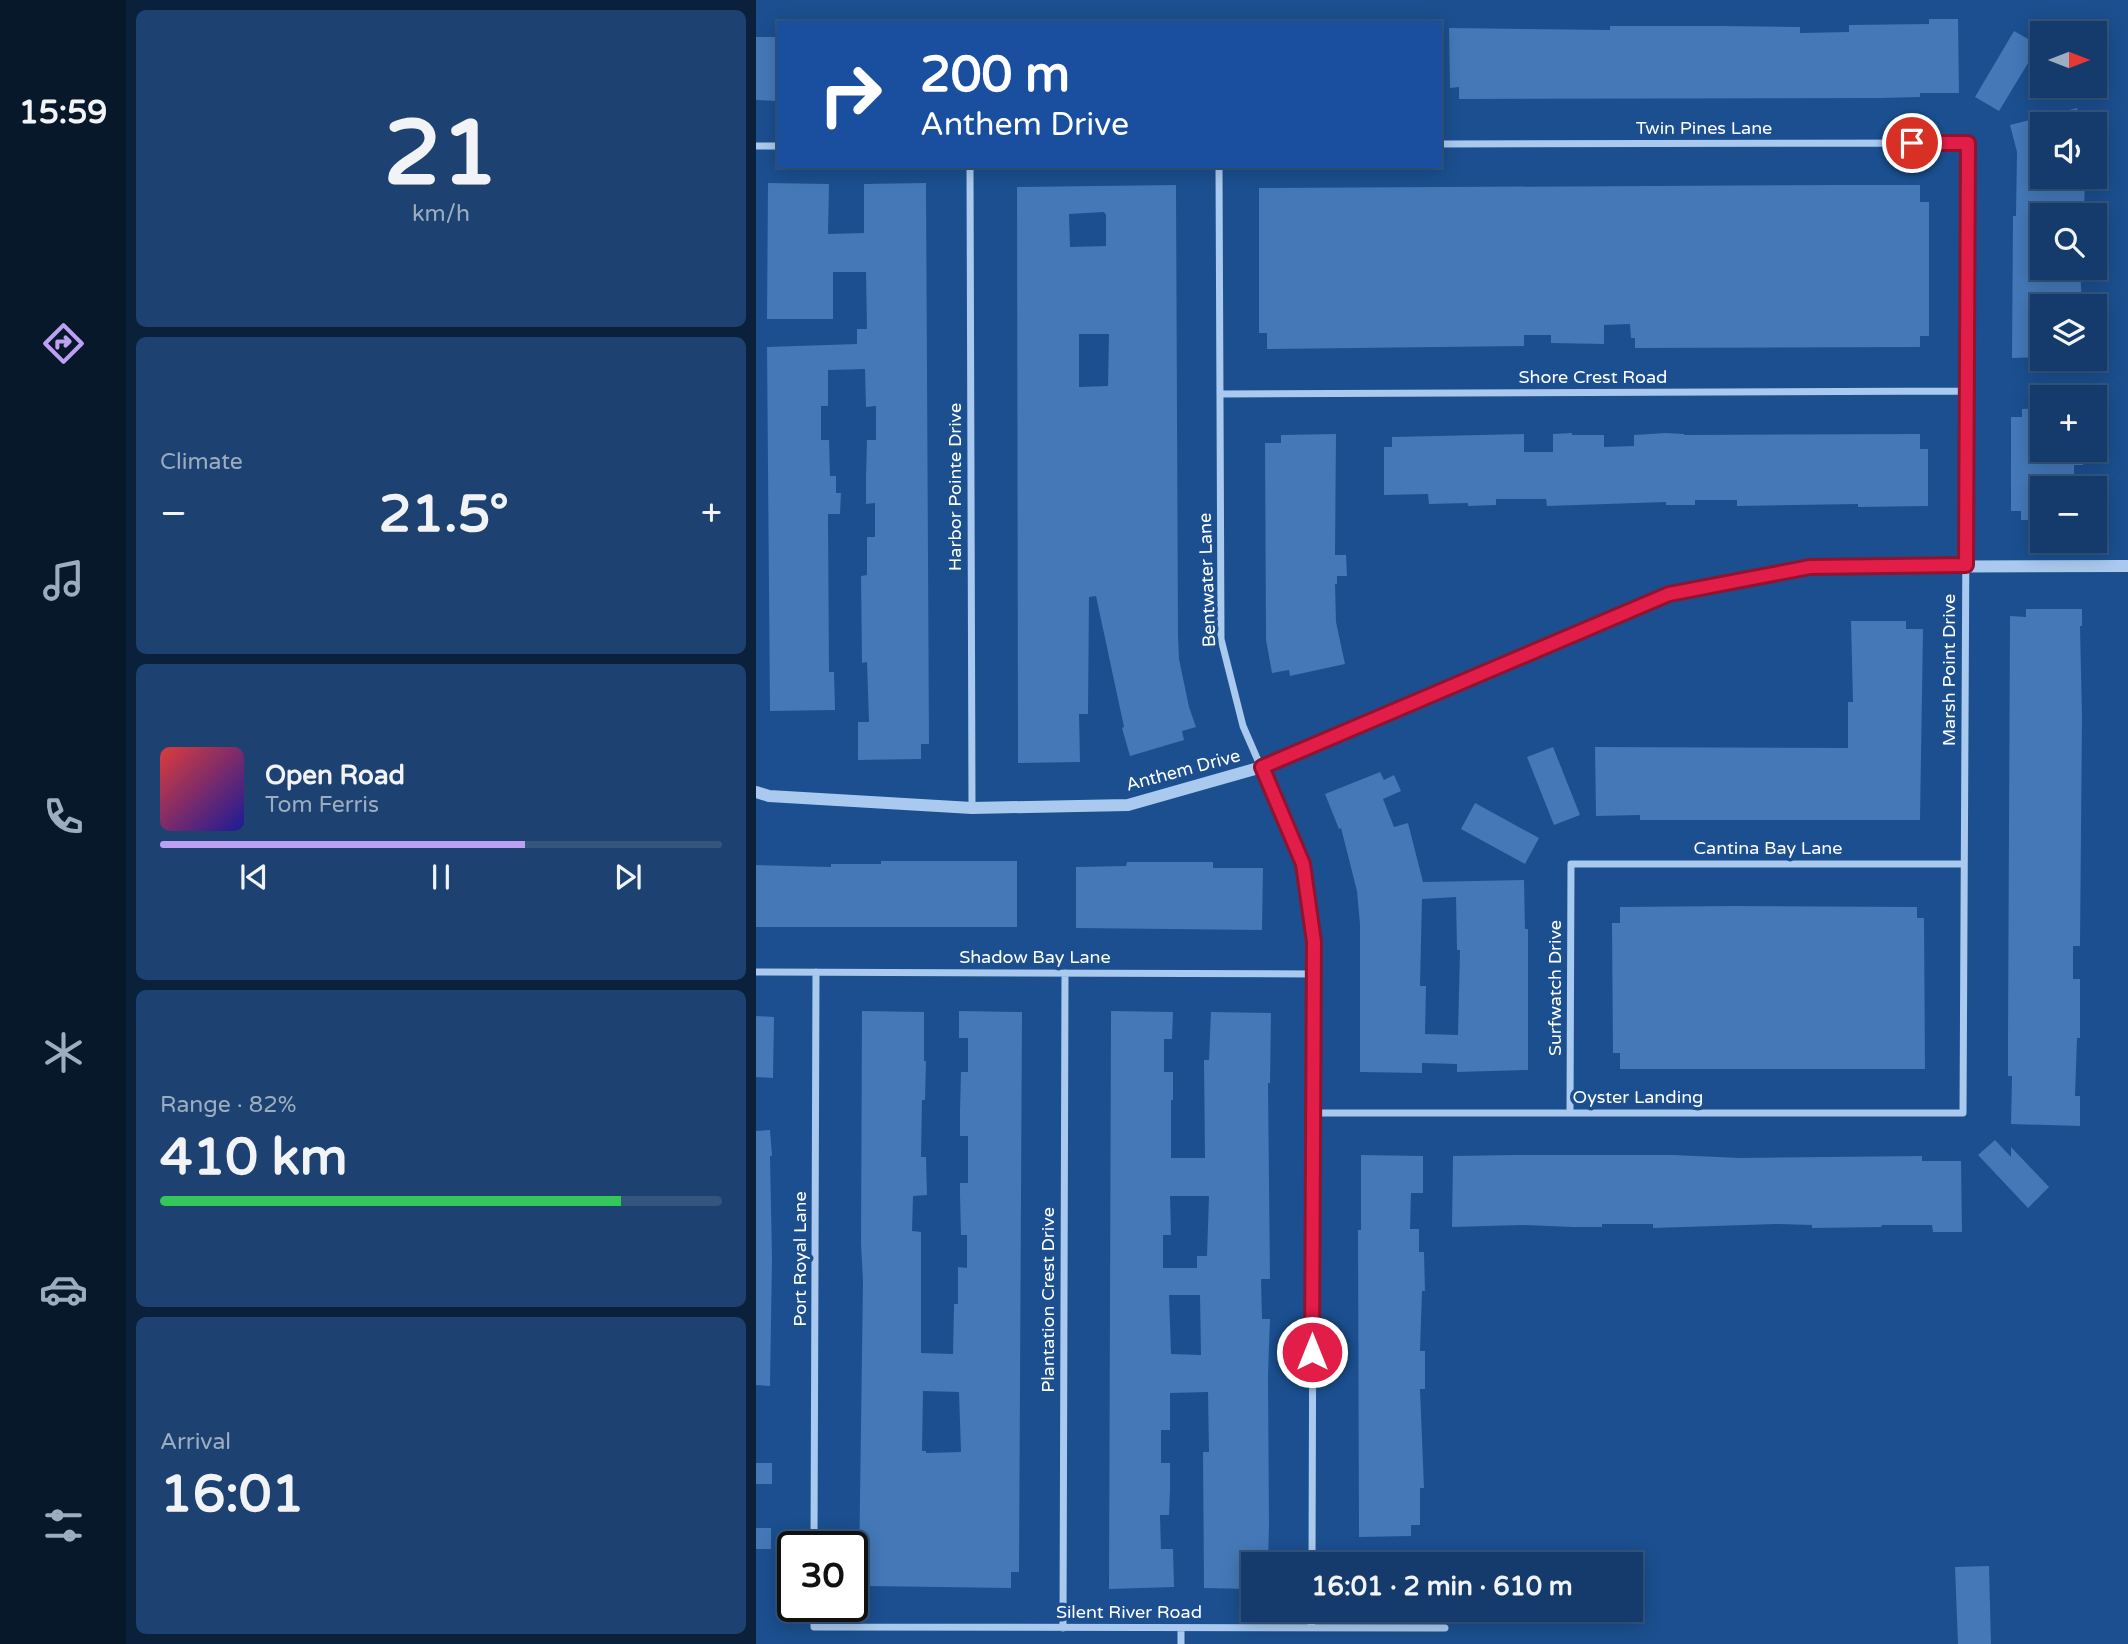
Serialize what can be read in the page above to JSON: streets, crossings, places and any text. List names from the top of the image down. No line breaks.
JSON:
{"streets":{"street":["Twin Pines Lane","Shore Crest Road","Harbor Pointe Drive","Bentwater Lane","Marsh Point Drive","Anthem Drive","Cantina Bay Lane","Shadow Bay Lane","Surfwatch Drive","Oyster Landing","Port Royal Lane","Plantation Crest Drive","Silent River Road"]},"crossings":[["Twin Pines Lane","Marsh Point Drive"],["Shore Crest Road","Bentwater Lane"],["Shore Crest Road","Marsh Point Drive"],["Harbor Pointe Drive","Anthem Drive"],["Bentwater Lane","Anthem Drive"],["Bentwater Lane","Shadow Bay Lane"],["Bentwater Lane","Oyster Landing"],["Marsh Point Drive","Anthem Drive"],["Marsh Point Drive","Cantina Bay Lane"],["Marsh Point Drive","Oyster Landing"],["Cantina Bay Lane","Surfwatch Drive"],["Shadow Bay Lane","Port Royal Lane"],["Shadow Bay Lane","Plantation Crest Drive"],["Surfwatch Drive","Oyster Landing"],["Plantation Crest Drive","Silent River Road"]],"north":"right","page":{"tabs":"15:59","tile":[["21","km/h"],"Climate",["Range · 82%","410 km"],["Arrival","16:01"]],"map_buttons":["+","−"],"turn":["200 m","Anthem Drive"],"heat":["−","21.5°","+"],"song":["Open Road","Tom Ferris"],"limit":"30","trip":"16:01 · 2 min · 610 m"}}
